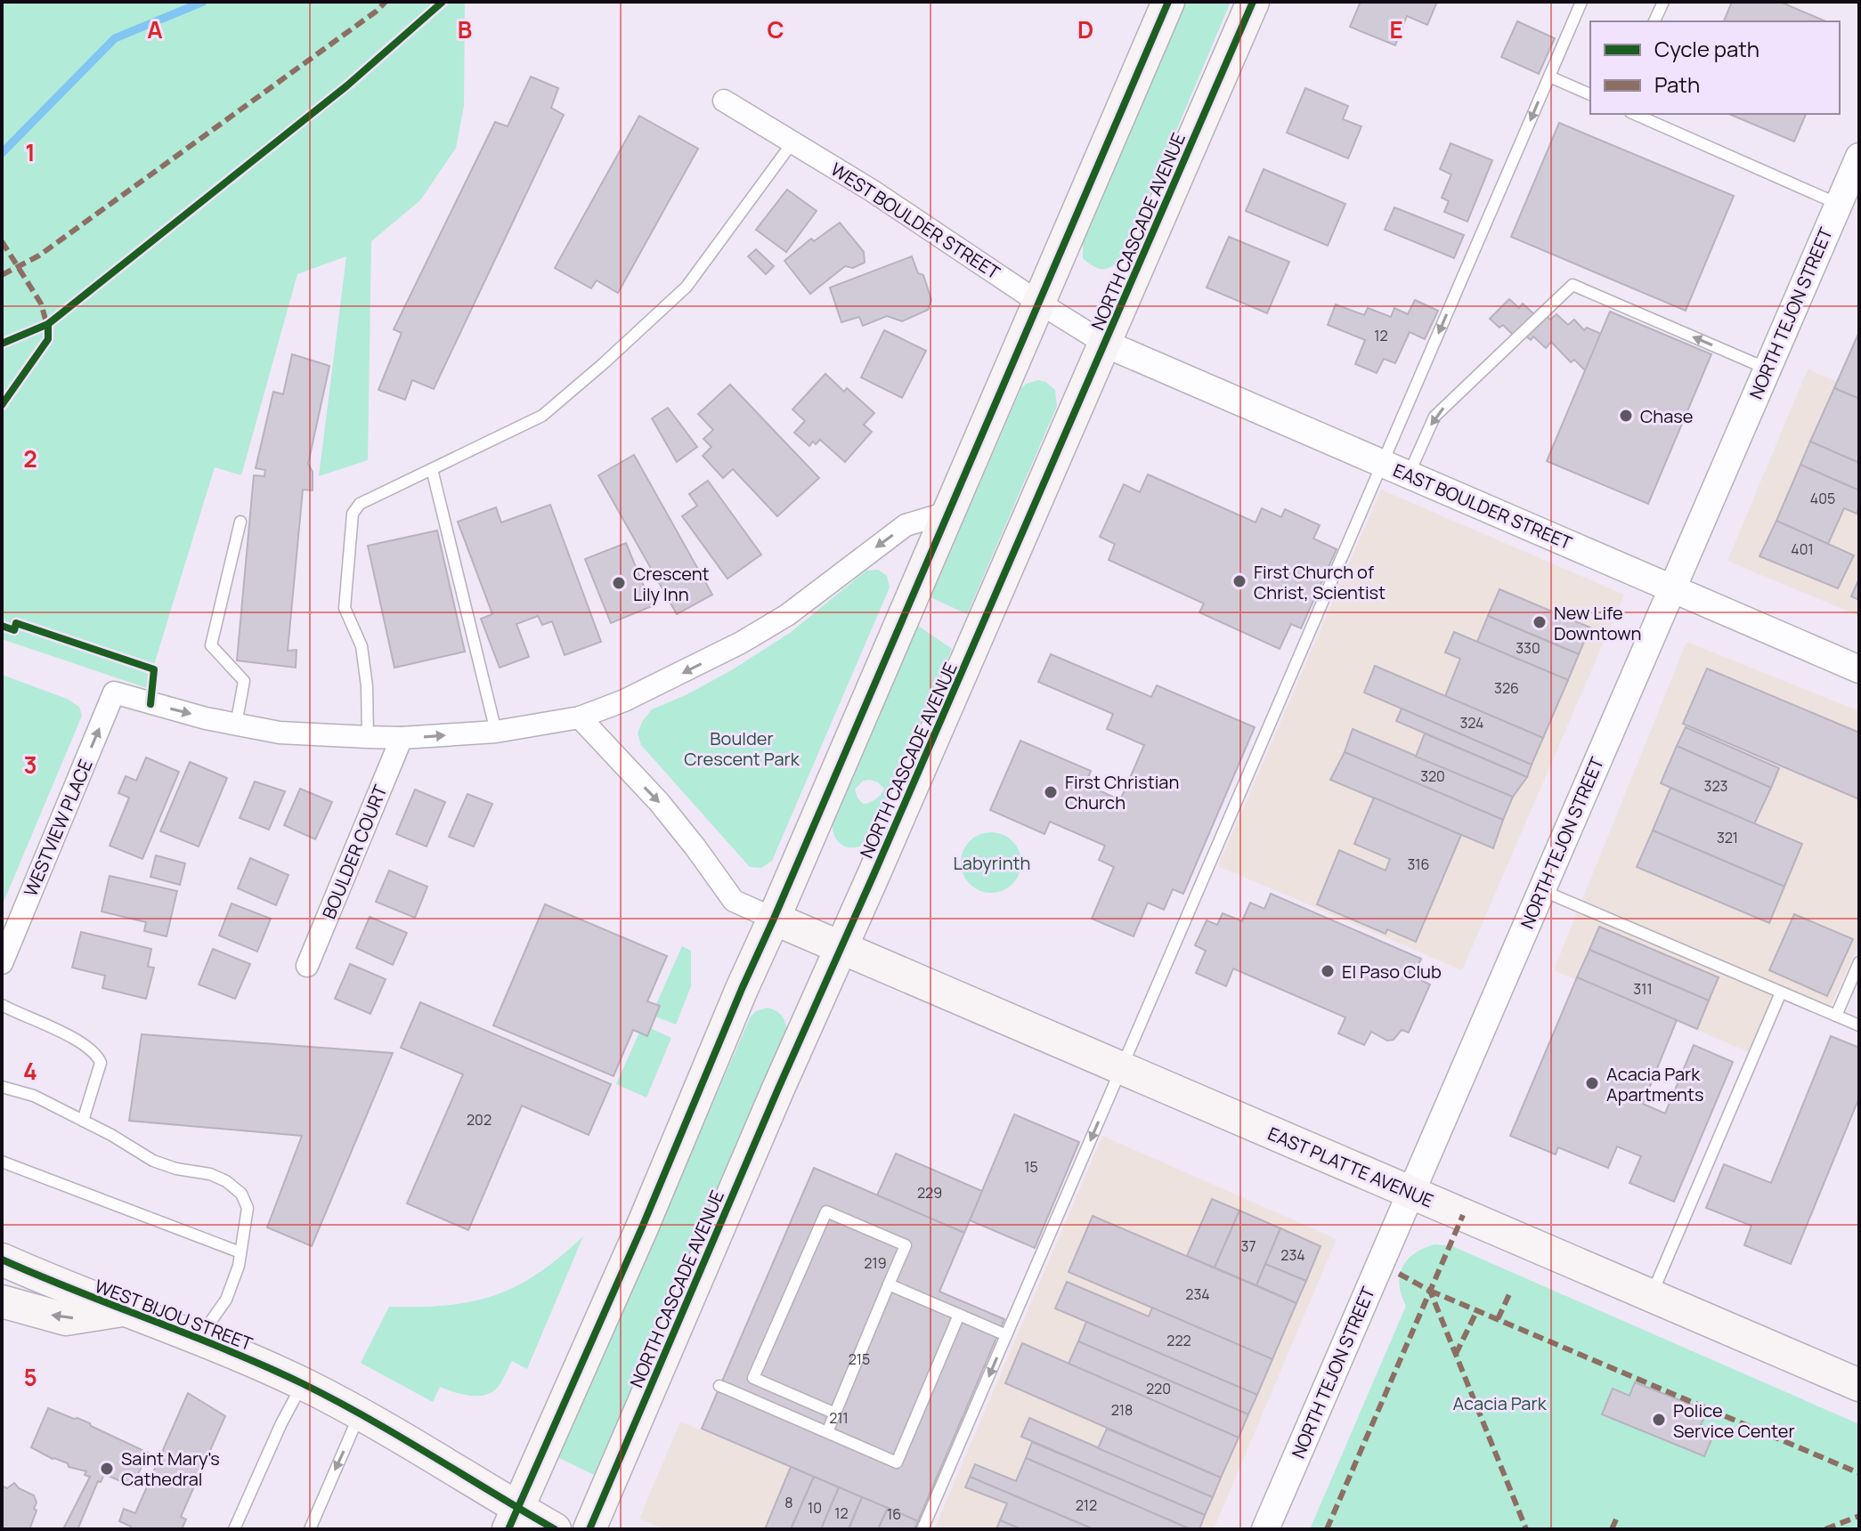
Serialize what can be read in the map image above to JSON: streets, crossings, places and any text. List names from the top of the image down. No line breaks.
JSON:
{"streets":{"main road":["NORTH CASCADE AVENUE","EAST PLATTE AVENUE","WEST BIJOU STREET"],"street":["WEST BOULDER STREET","NORTH TEJON STREET","EAST BOULDER STREET","WESTVIEW PLACE","BOULDER COURT"]},"crossings":[["WEST BOULDER STREET","NORTH CASCADE AVENUE"],["WEST BOULDER STREET","EAST BOULDER STREET"],["NORTH CASCADE AVENUE","EAST BOULDER STREET"],["NORTH CASCADE AVENUE","EAST PLATTE AVENUE"],["NORTH TEJON STREET","EAST BOULDER STREET"],["NORTH TEJON STREET","EAST PLATTE AVENUE"]],"parks":["Boulder Crescent Park","Labyrinth","Acacia Park"],"places":["Chase","First Church of Christ, Scientist","Crescent Lily Inn","New Life Downtown","First Christian Church","El Paso Club","Acacia Park Apartments","Police Service Center","Saint Mary's Cathedral"],"house_numbers":["12","405","401","330","326","324","320","323","321","316","311","202","15","229","37","234","219","234","222","215","220","218","211","8","212","10","12","16"],"legend":["Cycle path","Path"],"grid":{"columns":["A","B","C","D","E"],"rows":["1","2","3","4","5"]}}
